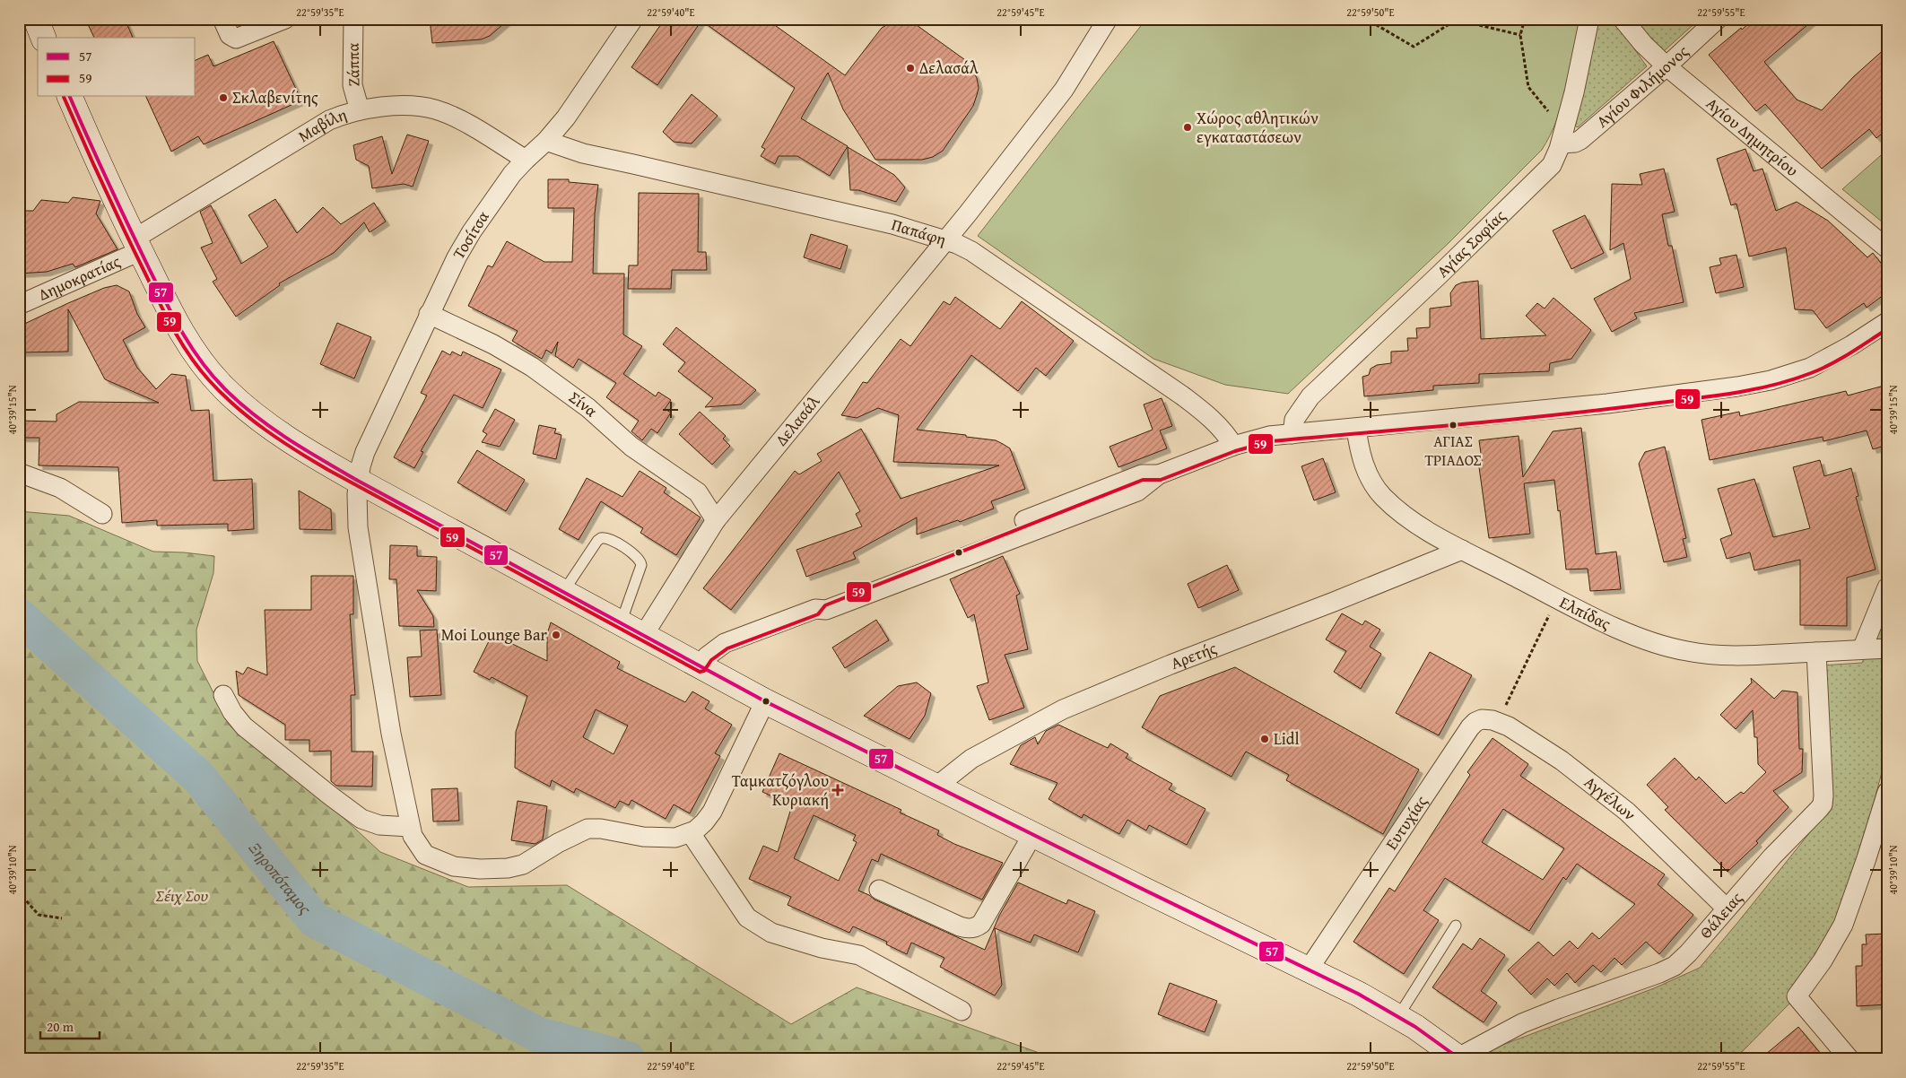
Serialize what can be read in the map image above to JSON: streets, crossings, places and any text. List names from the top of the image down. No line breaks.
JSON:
{"streets":{"street":["Ζάππα","Αγίου Φιλήμονος","Μαβίλη","Αγίου Δημητρίου","Παπάφη","Τοσίτσα","Αγίας Σοφίας","Δημοκρατίας","Σίνα","Δελασάλ","Ελπίδας","Αρετής","Αγγέλων","Ευτυχίας","Θάλειας"]},"crossings":[["Ζάππα","Μαβίλη"],["Αγίου Φιλήμονος","Αγίου Δημητρίου"],["Αγίου Φιλήμονος","Αγίας Σοφίας"],["Μαβίλη","Τοσίτσα"],["Μαβίλη","Δημοκρατίας"],["Παπάφη","Τοσίτσα"],["Παπάφη","Δελασάλ"],["Τοσίτσα","Σίνα"],["Σίνα","Δελασάλ"],["Ελπίδας","Αρετής"],["Ελπίδας","Θάλειας"],["Αγγέλων","Ευτυχίας"],["Αγγέλων","Θάλειας"]],"water":["Ξηροπόταμος"],"parks":["Σέιχ Σου"],"places":{"other":["Δελασάλ","Σκλαβενίτης","Χώρος αθλητικών εγκαταστάσεων","ΑΓΙΑΣ ΤΡΙΑΔΟΣ","Moi Lounge Bar","Lidl"],"health":["Ταμκατζόγλου Κυριακή"]},"lines":["transit line 57","transit line 59"],"legend":["57","59"],"scale_bar":"20 m","coordinates":["22°59'35\"E","22°59'40\"E","22°59'45\"E","22°59'50\"E","22°59'55\"E","40°39'15\"N","40°39'10\"N"]}
